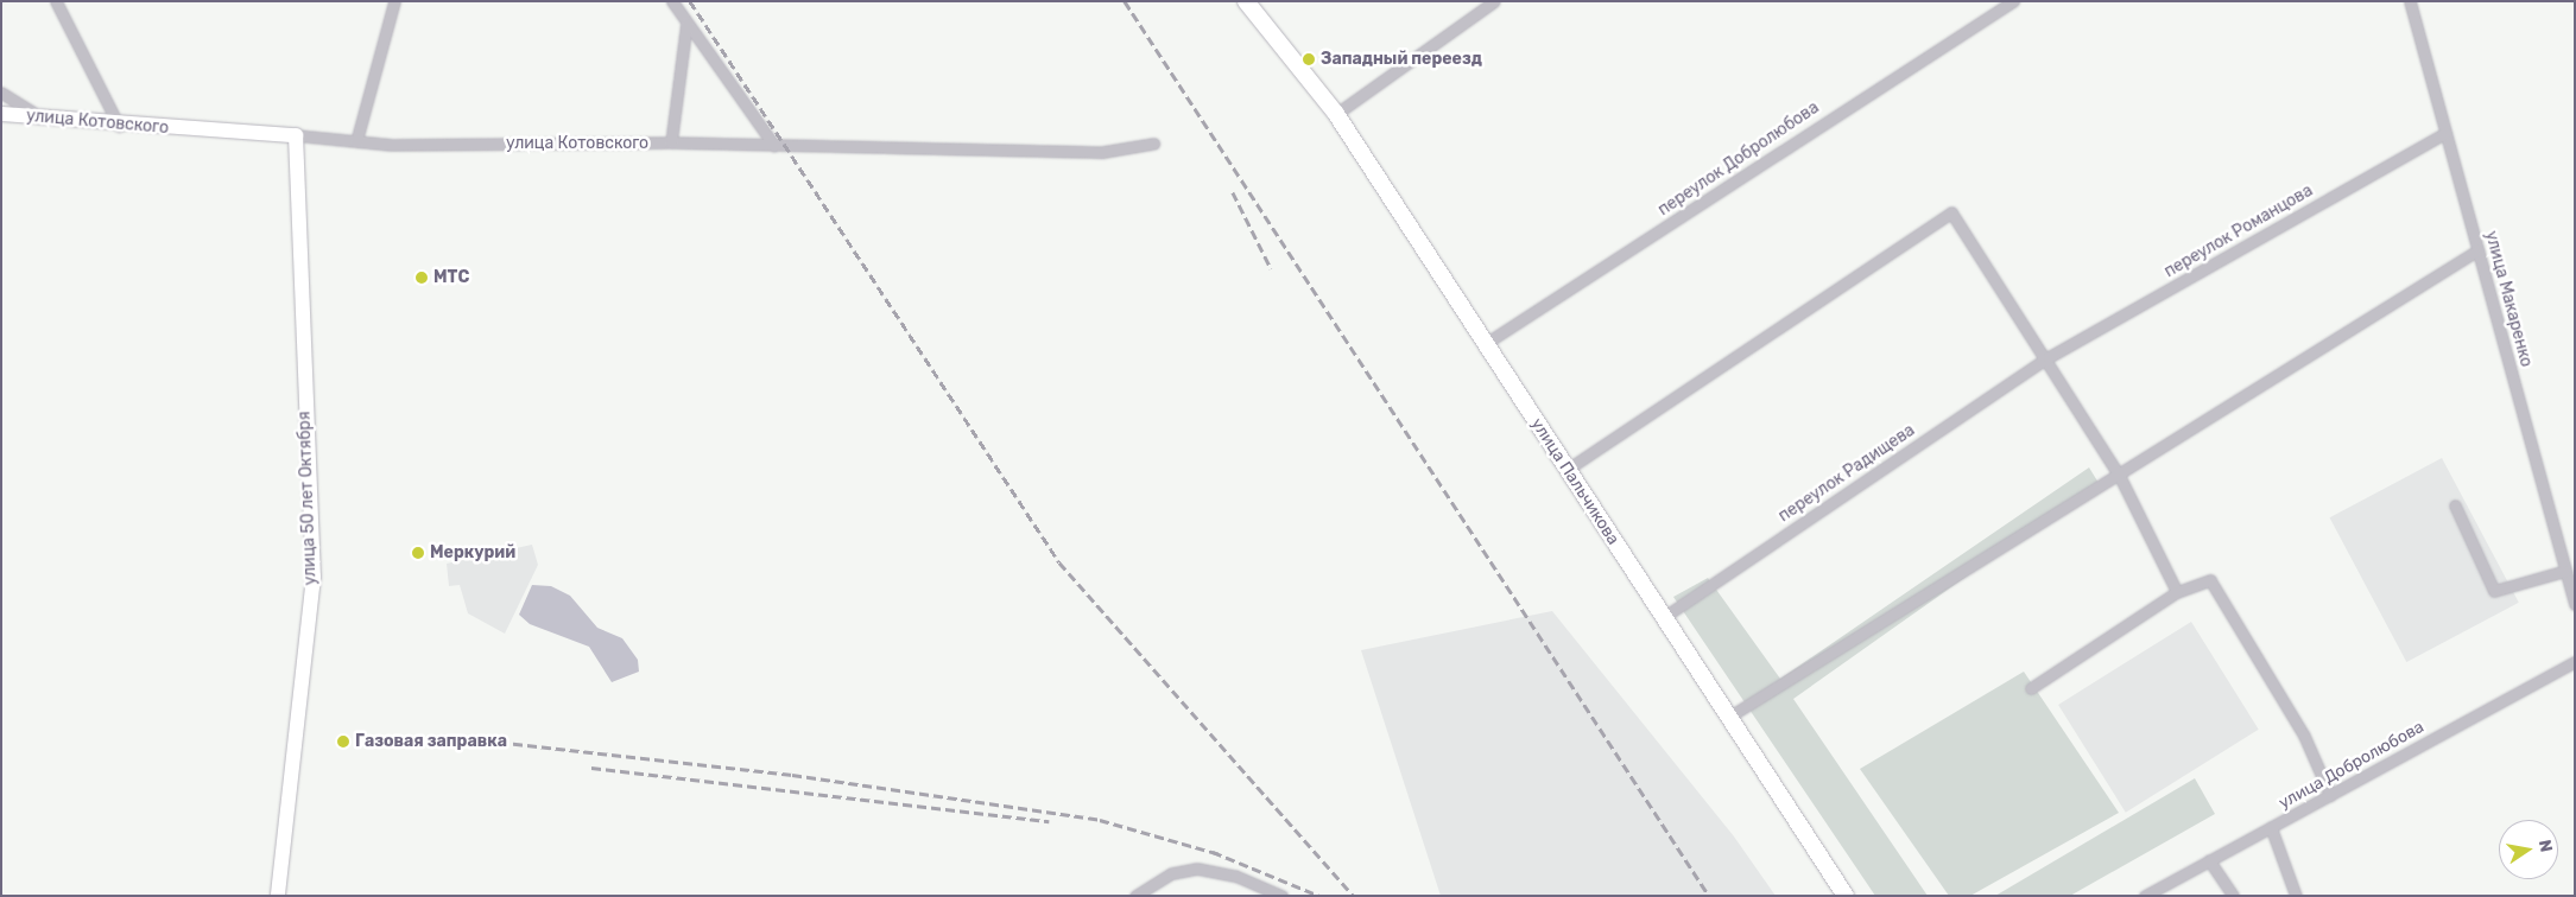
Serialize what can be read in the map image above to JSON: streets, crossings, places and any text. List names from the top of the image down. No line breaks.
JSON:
{"streets":{"main road":["улица Котовского","улица Пальчикова","улица 50 лет Октября"],"street":["переулок Добролюбова","переулок Романцова","улица Макаренко","переулок Радищева","улица Добролюбова"]},"crossings":[["улица Котовского","улица 50 лет Октября"],["переулок Добролюбова","улица Пальчикова"],["переулок Романцова","улица Макаренко"],["переулок Романцова","переулок Радищева"],["переулок Радищева","улица Пальчикова"]],"places":["Западный переезд","МТС","Меркурий","Газовая заправка"],"north":"right"}
